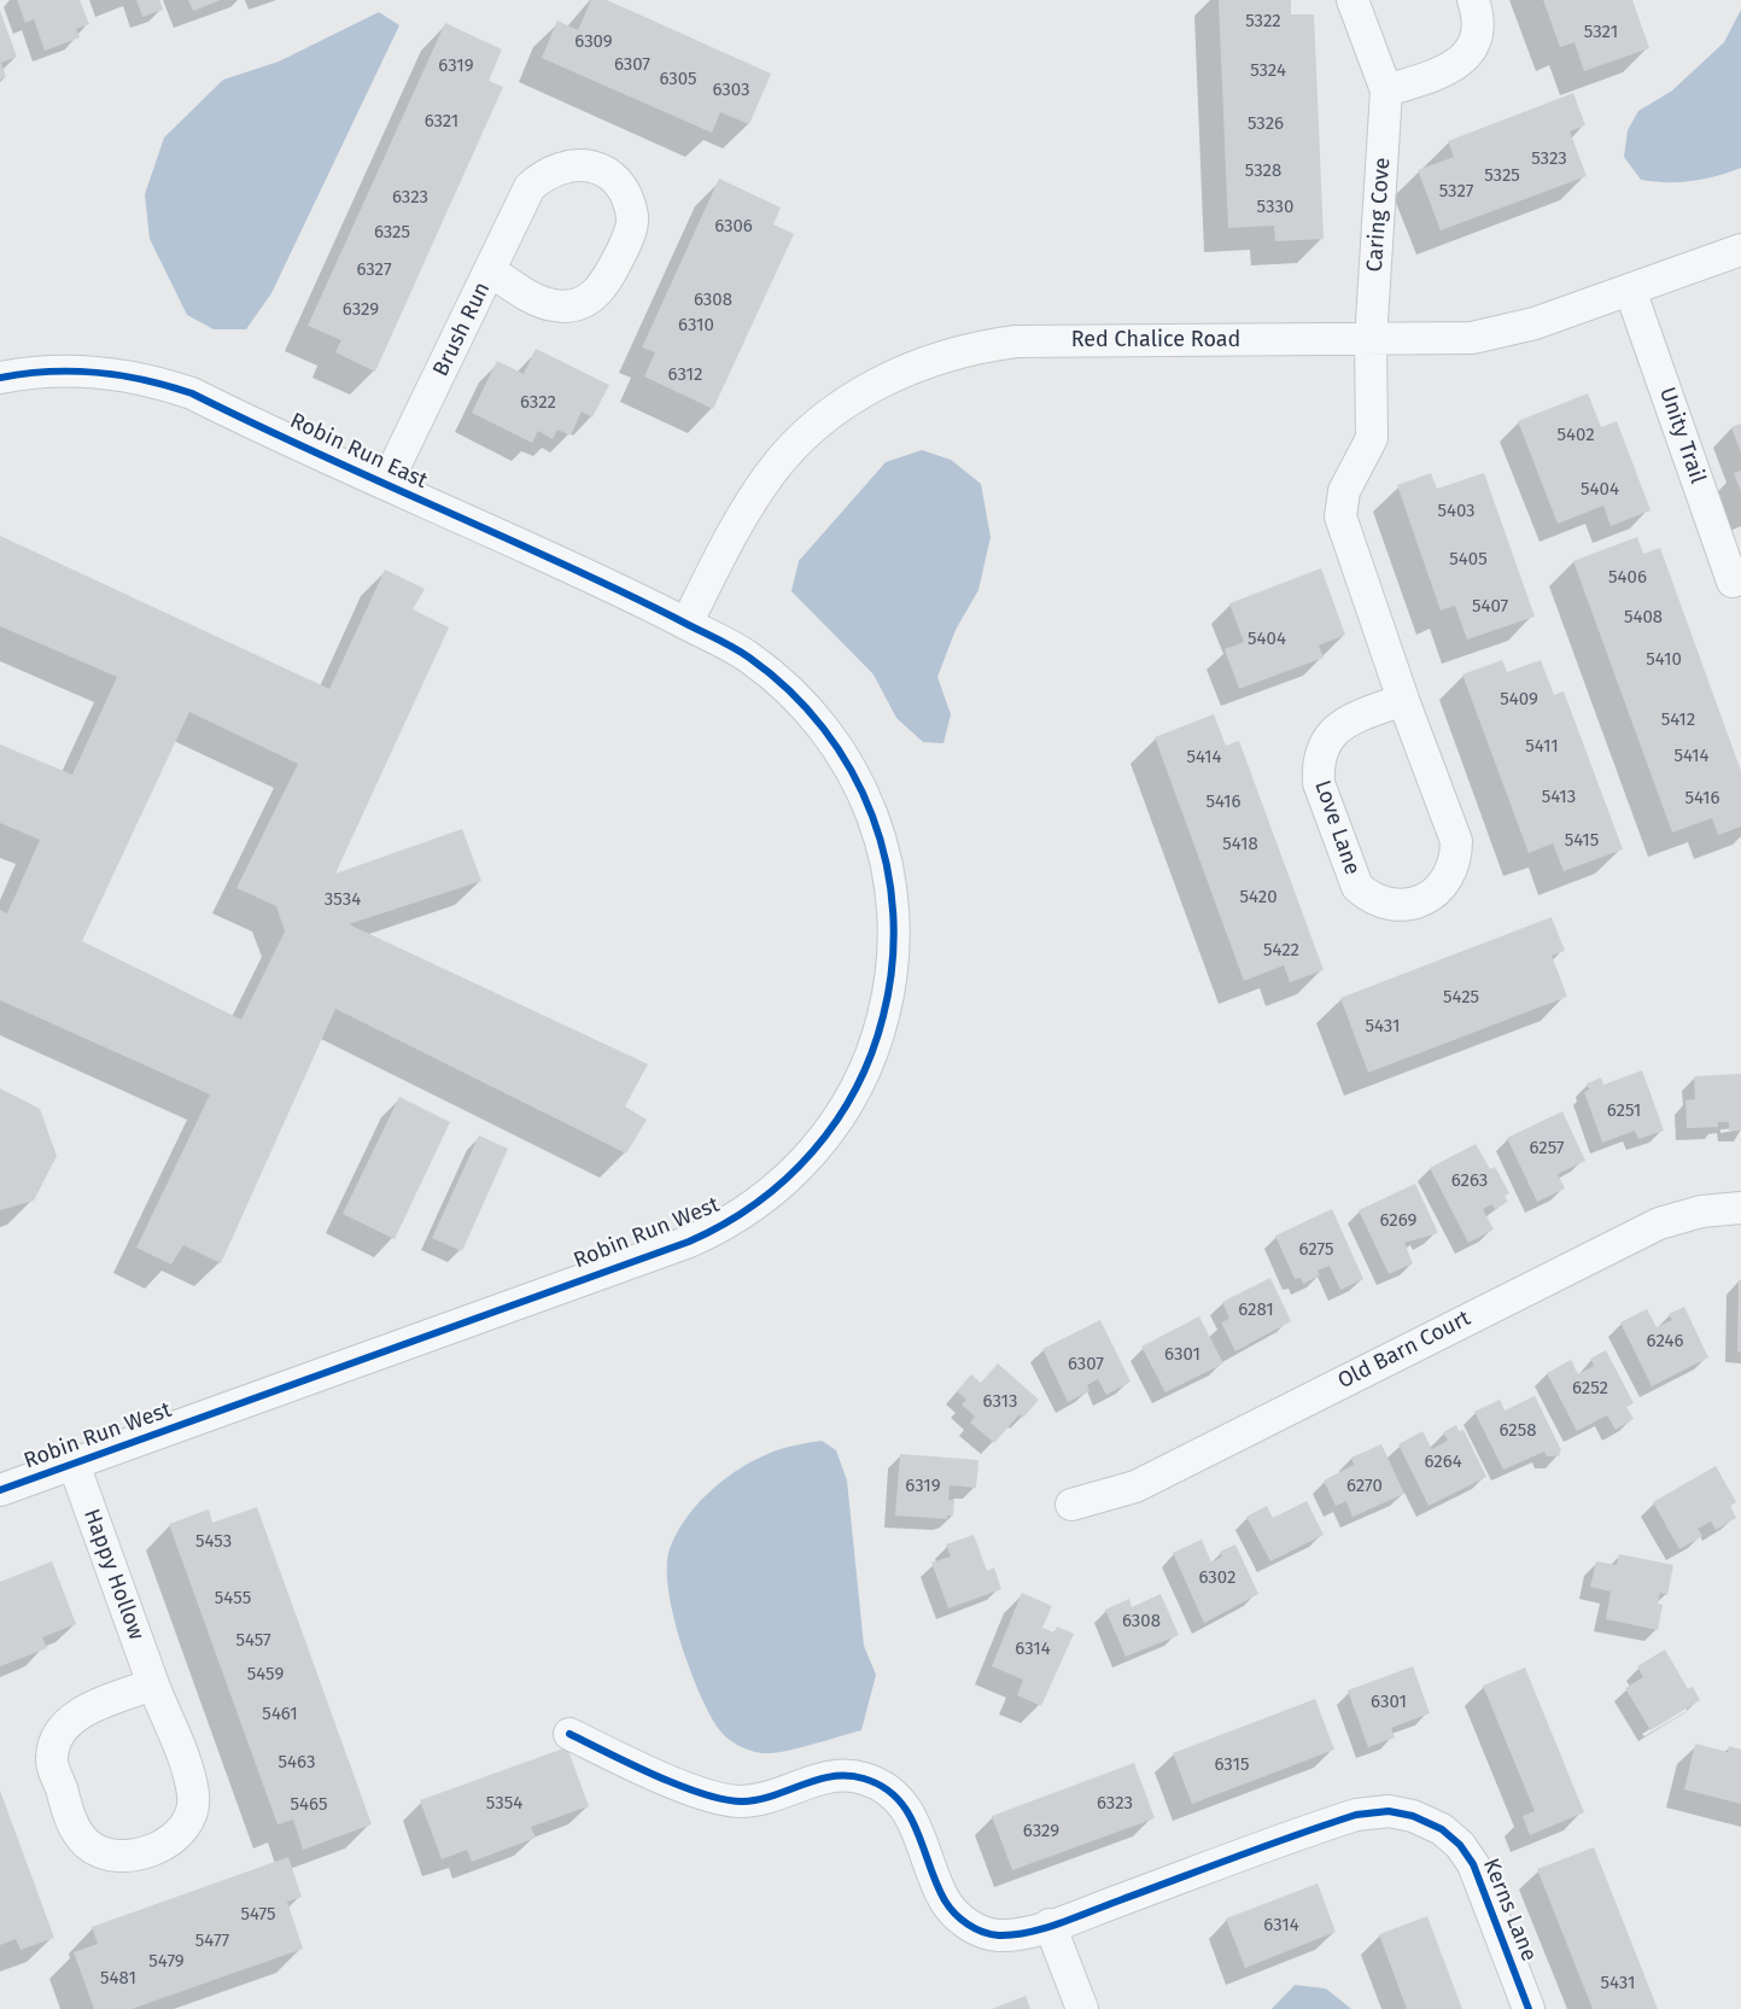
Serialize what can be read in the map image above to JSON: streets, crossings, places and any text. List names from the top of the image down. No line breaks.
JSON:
{"streets":{"street":["Caring Cove","Brush Run","Red Chalice Road","Unity Trail","Robin Run East","Love Lane","Robin Run West","Old Barn Court","Happy Hollow","Kerns Lane"]},"crossings":[["Caring Cove","Red Chalice Road"],["Caring Cove","Love Lane"],["Brush Run","Robin Run East"],["Red Chalice Road","Unity Trail"],["Red Chalice Road","Robin Run East"],["Red Chalice Road","Love Lane"],["Red Chalice Road","Robin Run West"],["Robin Run East","Robin Run West"],["Robin Run West","Happy Hollow"]],"house_numbers":["5322","5321","6309","6307","6319","5324","6305","6303","6321","5326","5323","5328","5325","5327","6323","5330","6306","6325","6327","6308","6329","6310","6312","6322","5402","5404","5403","5405","5406","5407","5408","5404","5410","5409","5412","5411","5414","5414","5413","5416","5416","5415","5418","5420","3534","5422","5425","5431","6251","6257","6263","6269","6275","6281","6246","6301","6307","6252","6313","6258","6264","6319","6270","5453","6302","5455","6308","5457","6314","5459","6301","5461","5463","6315","5354","6323","5465","6329","5475","6314","5477","5479","5481","5431"]}
